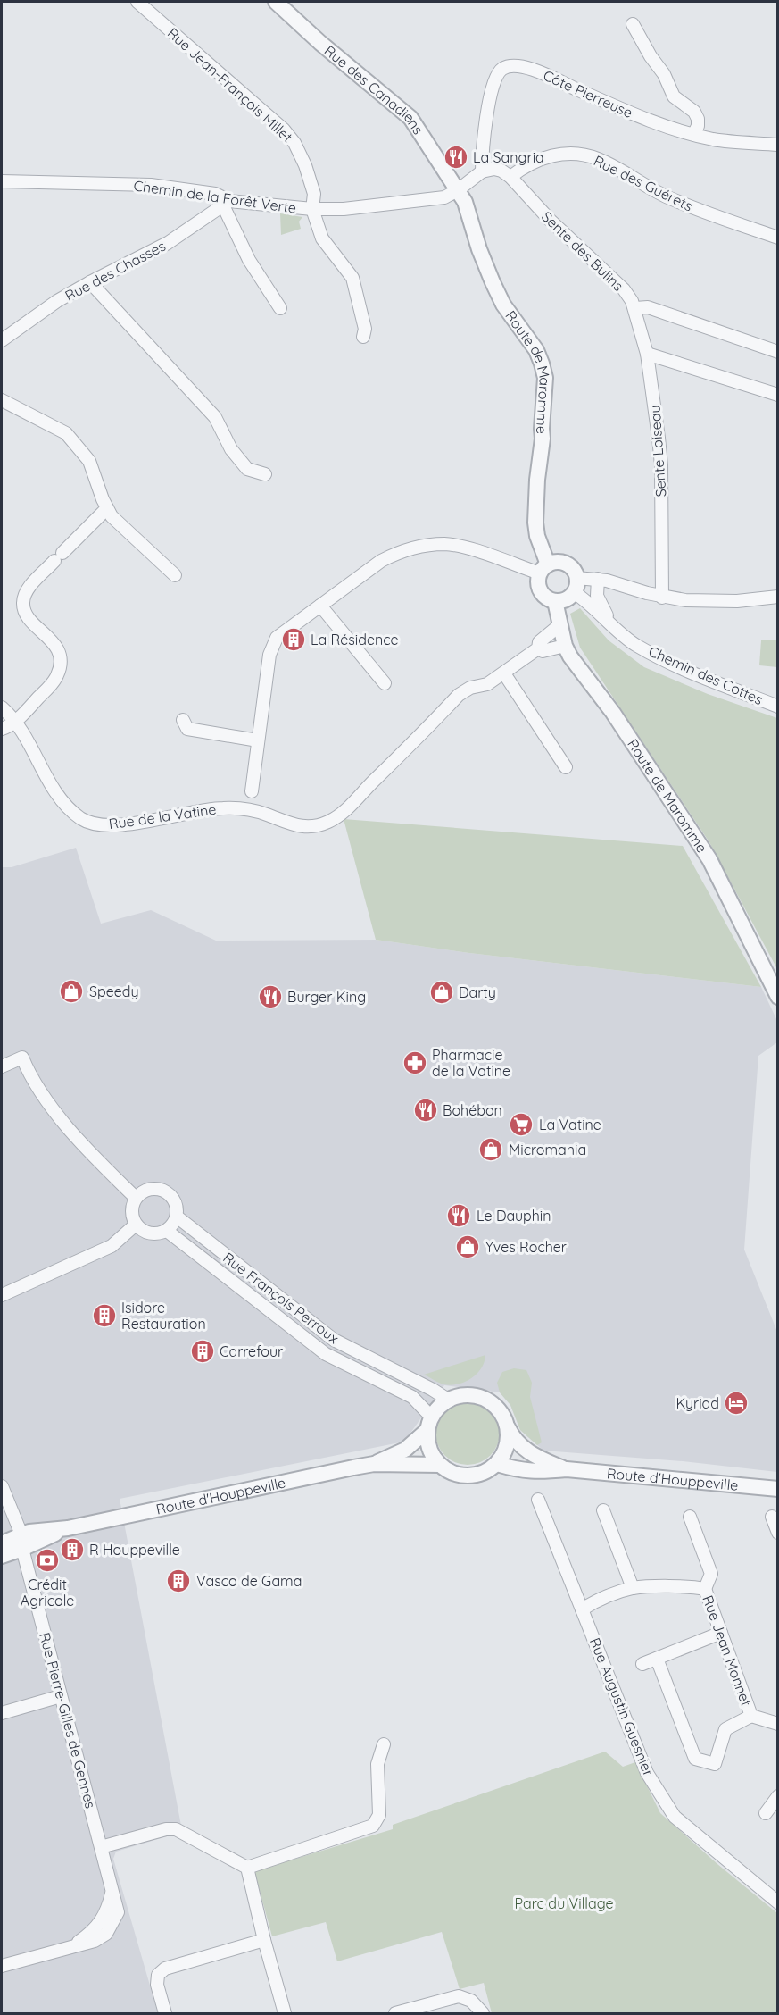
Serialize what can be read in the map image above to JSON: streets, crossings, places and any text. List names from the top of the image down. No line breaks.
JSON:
{"streets":{"street":["Rue Jean-François Millet","Rue des Canadiens","Côte Pierreuse","Rue des Guérets","Chemin de la Forêt Verte","Sente des Bulins","Rue des Chasses","Route de Maromme","Sente Loiseau","Chemin des Cottes","Rue de la Vatine","Rue François Perroux","Route d'Houppeville","Rue Jean Monnet","Rue Augustin Guesnier","Rue Pierre-Gilles de Gennes"]},"crossings":[["Rue Jean-François Millet","Chemin de la Forêt Verte"],["Rue des Canadiens","Chemin de la Forêt Verte"],["Rue des Canadiens","Route de Maromme"],["Rue des Guérets","Sente des Bulins"],["Chemin de la Forêt Verte","Rue des Chasses"],["Chemin de la Forêt Verte","Route de Maromme"],["Sente des Bulins","Sente Loiseau"],["Route de Maromme","Chemin des Cottes"],["Route de Maromme","Rue de la Vatine"],["Rue François Perroux","Route d'Houppeville"],["Route d'Houppeville","Rue Pierre-Gilles de Gennes"],["Rue Jean Monnet","Rue Augustin Guesnier"]],"parks":["Parc du Village"],"places":{"restaurant":["La Sangria","Burger King","Bohébon","Le Dauphin"],"building":["La Résidence","Isidore Restauration","Carrefour","R Houppeville","Vasco de Gama"],"shop":["Speedy","Darty","Micromania","Yves Rocher"],"pharmacy":["Pharmacie de la Vatine"],"supermarket":["La Vatine"],"hotel":["Kyriad"],"bank":["Crédit Agricole"]}}
